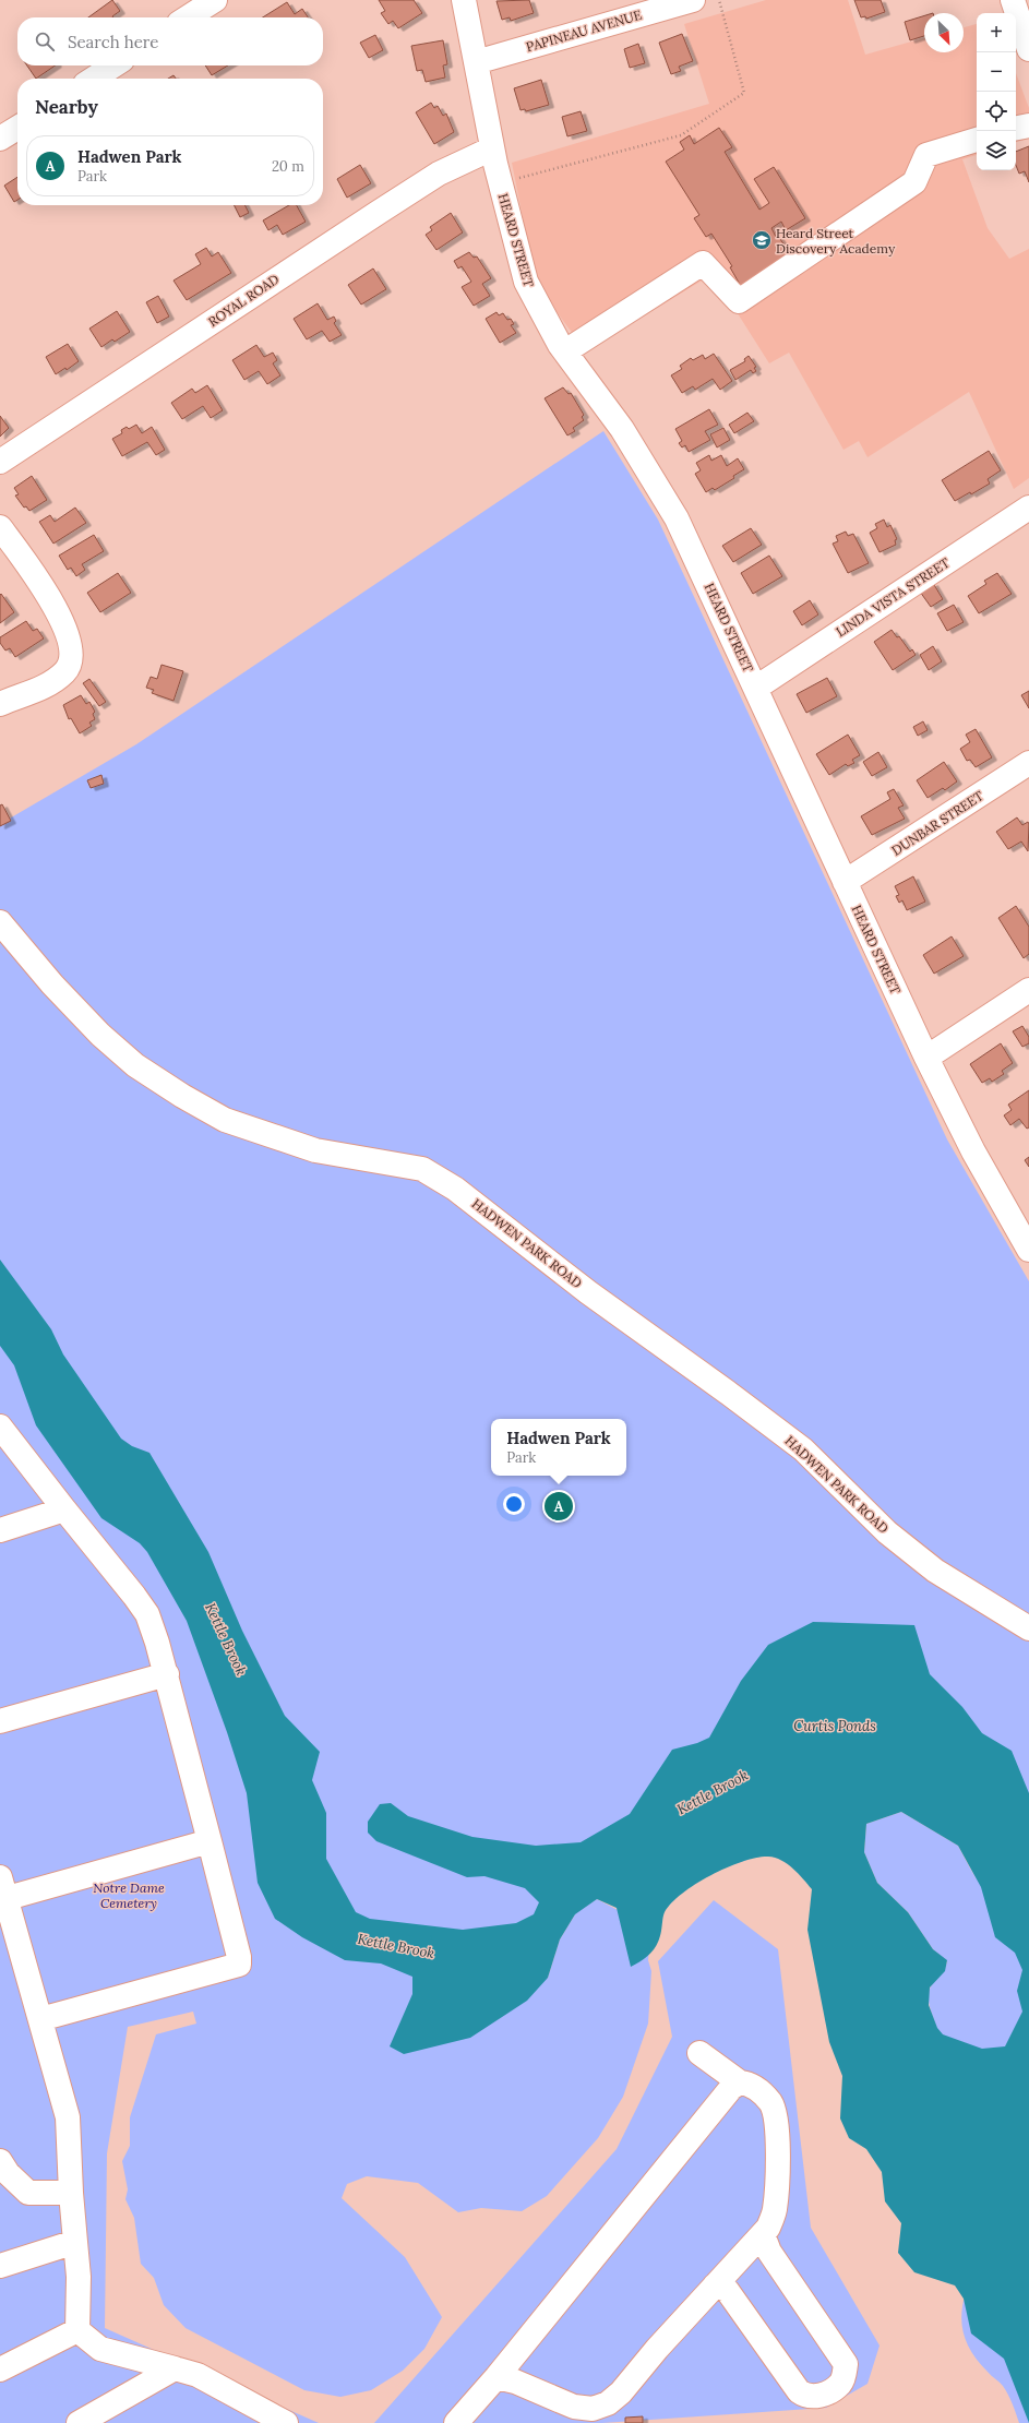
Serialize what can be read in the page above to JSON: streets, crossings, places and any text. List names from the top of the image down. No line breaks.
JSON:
{"streets":{"street":["PAPINEAU AVENUE","HEARD STREET","ROYAL ROAD","LINDA VISTA STREET","DUNBAR STREET","HADWEN PARK ROAD"]},"crossings":[["PAPINEAU AVENUE","HEARD STREET"],["HEARD STREET","ROYAL ROAD"],["HEARD STREET","LINDA VISTA STREET"],["HEARD STREET","DUNBAR STREET"]],"water":["Kettle Brook","Curtis Ponds"],"parks":["Notre Dame Cemetery"],"places":{"school or university":["Heard Street Discovery Academy"]},"north":"bottom right","page":{"map_buttons":["+","−"],"search":"Search here","heading":"Nearby","list":[{"mark":"A","name":"Hadwen Park","note":"Park","value":"20 m"}],"popup":["Hadwen Park","Park"],"pins":"A"}}
